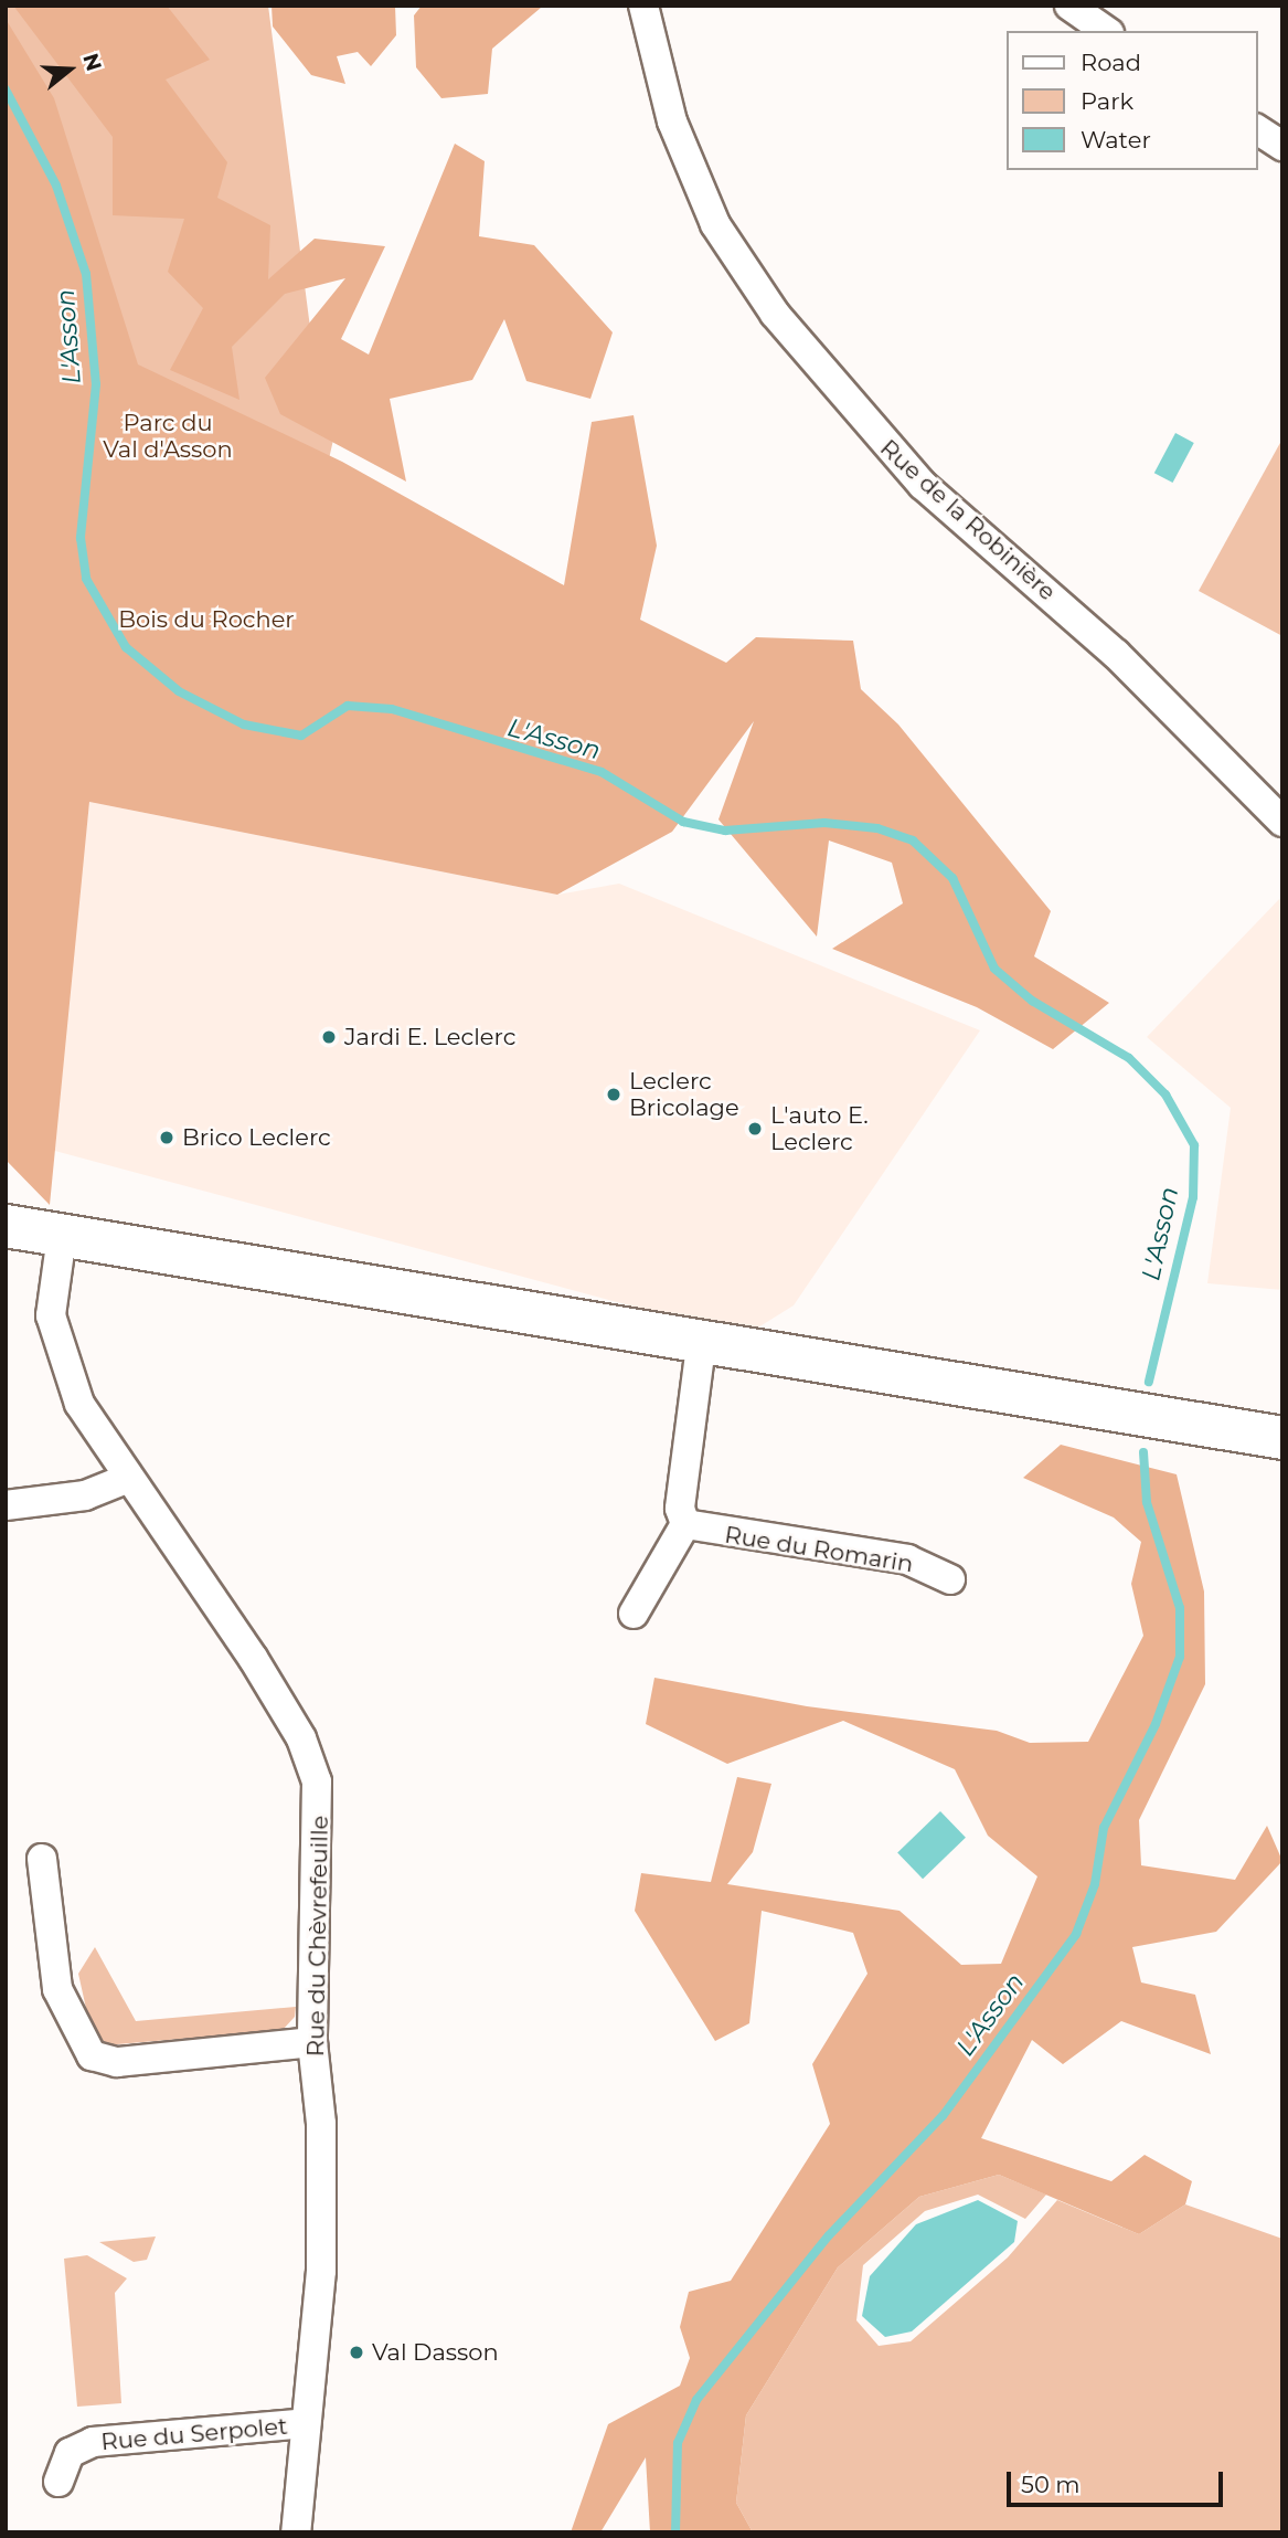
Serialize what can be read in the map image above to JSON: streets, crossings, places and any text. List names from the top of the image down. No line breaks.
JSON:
{"streets":{"street":["Rue de la Robinière","Rue du Romarin","Rue du Chèvrefeuille","Rue du Serpolet"]},"crossings":[["Rue du Chèvrefeuille","Rue du Serpolet"]],"water":["L'Asson"],"parks":["Parc du Val d'Asson","Bois du Rocher"],"places":["Jardi E. Leclerc","Leclerc Bricolage","L'auto E. Leclerc","Brico Leclerc","Val Dasson"],"legend":["Road","Park","Water"],"scale_bar":"50 m","north":"right"}
